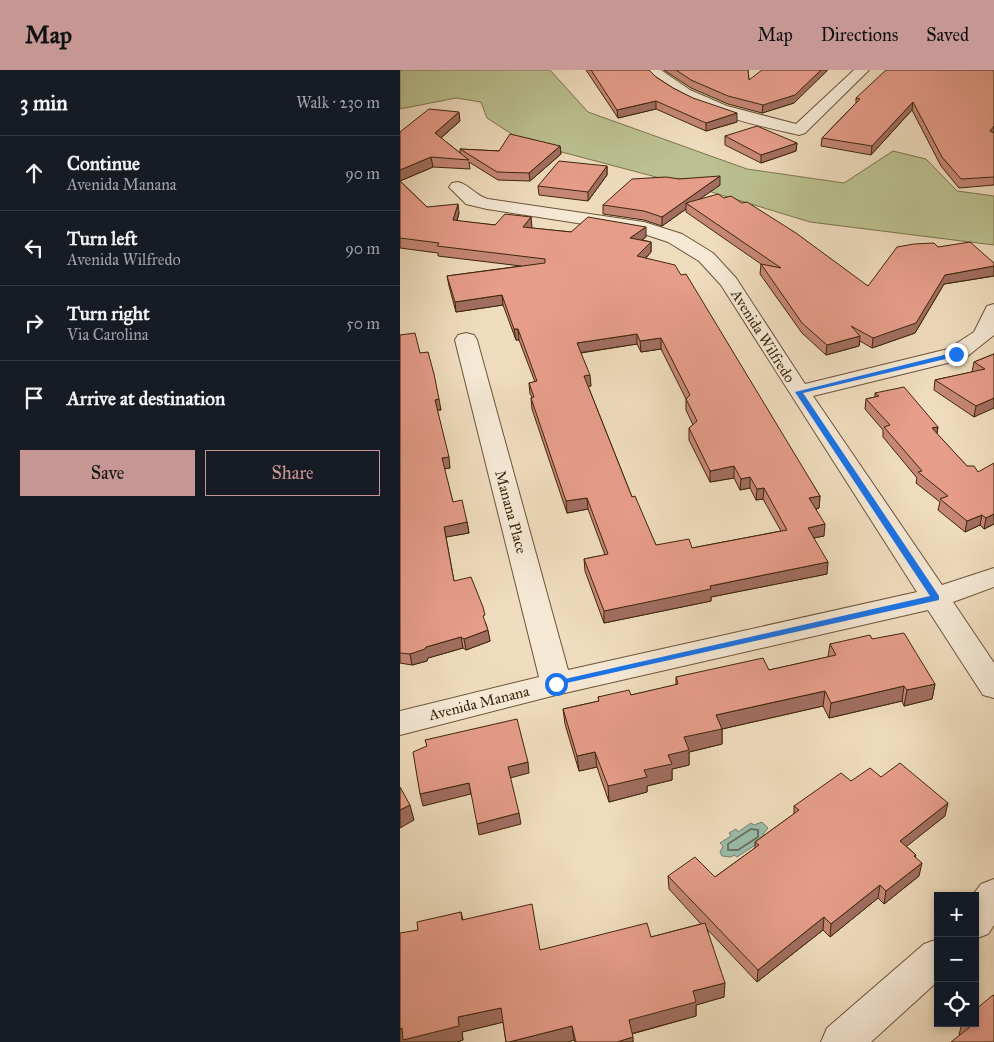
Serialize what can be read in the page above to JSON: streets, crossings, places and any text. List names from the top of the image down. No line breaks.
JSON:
{"streets":{"street":["Avenida Wilfredo","Manana Place","Avenida Manana"]},"crossings":[["Avenida Wilfredo","Avenida Manana"],["Manana Place","Avenida Manana"]],"page":{"header":"Map","nav":["Map","Directions","Saved"],"heading":["3 min","Walk · 230 m"],"list":[["Continue","Avenida Manana","90 m"],["Turn left","Avenida Wilfredo","90 m"],["Turn right","Via Carolina","50 m"],"Arrive at destination"],"buttons":["Save","Share"],"map_buttons":["+","−"]}}
